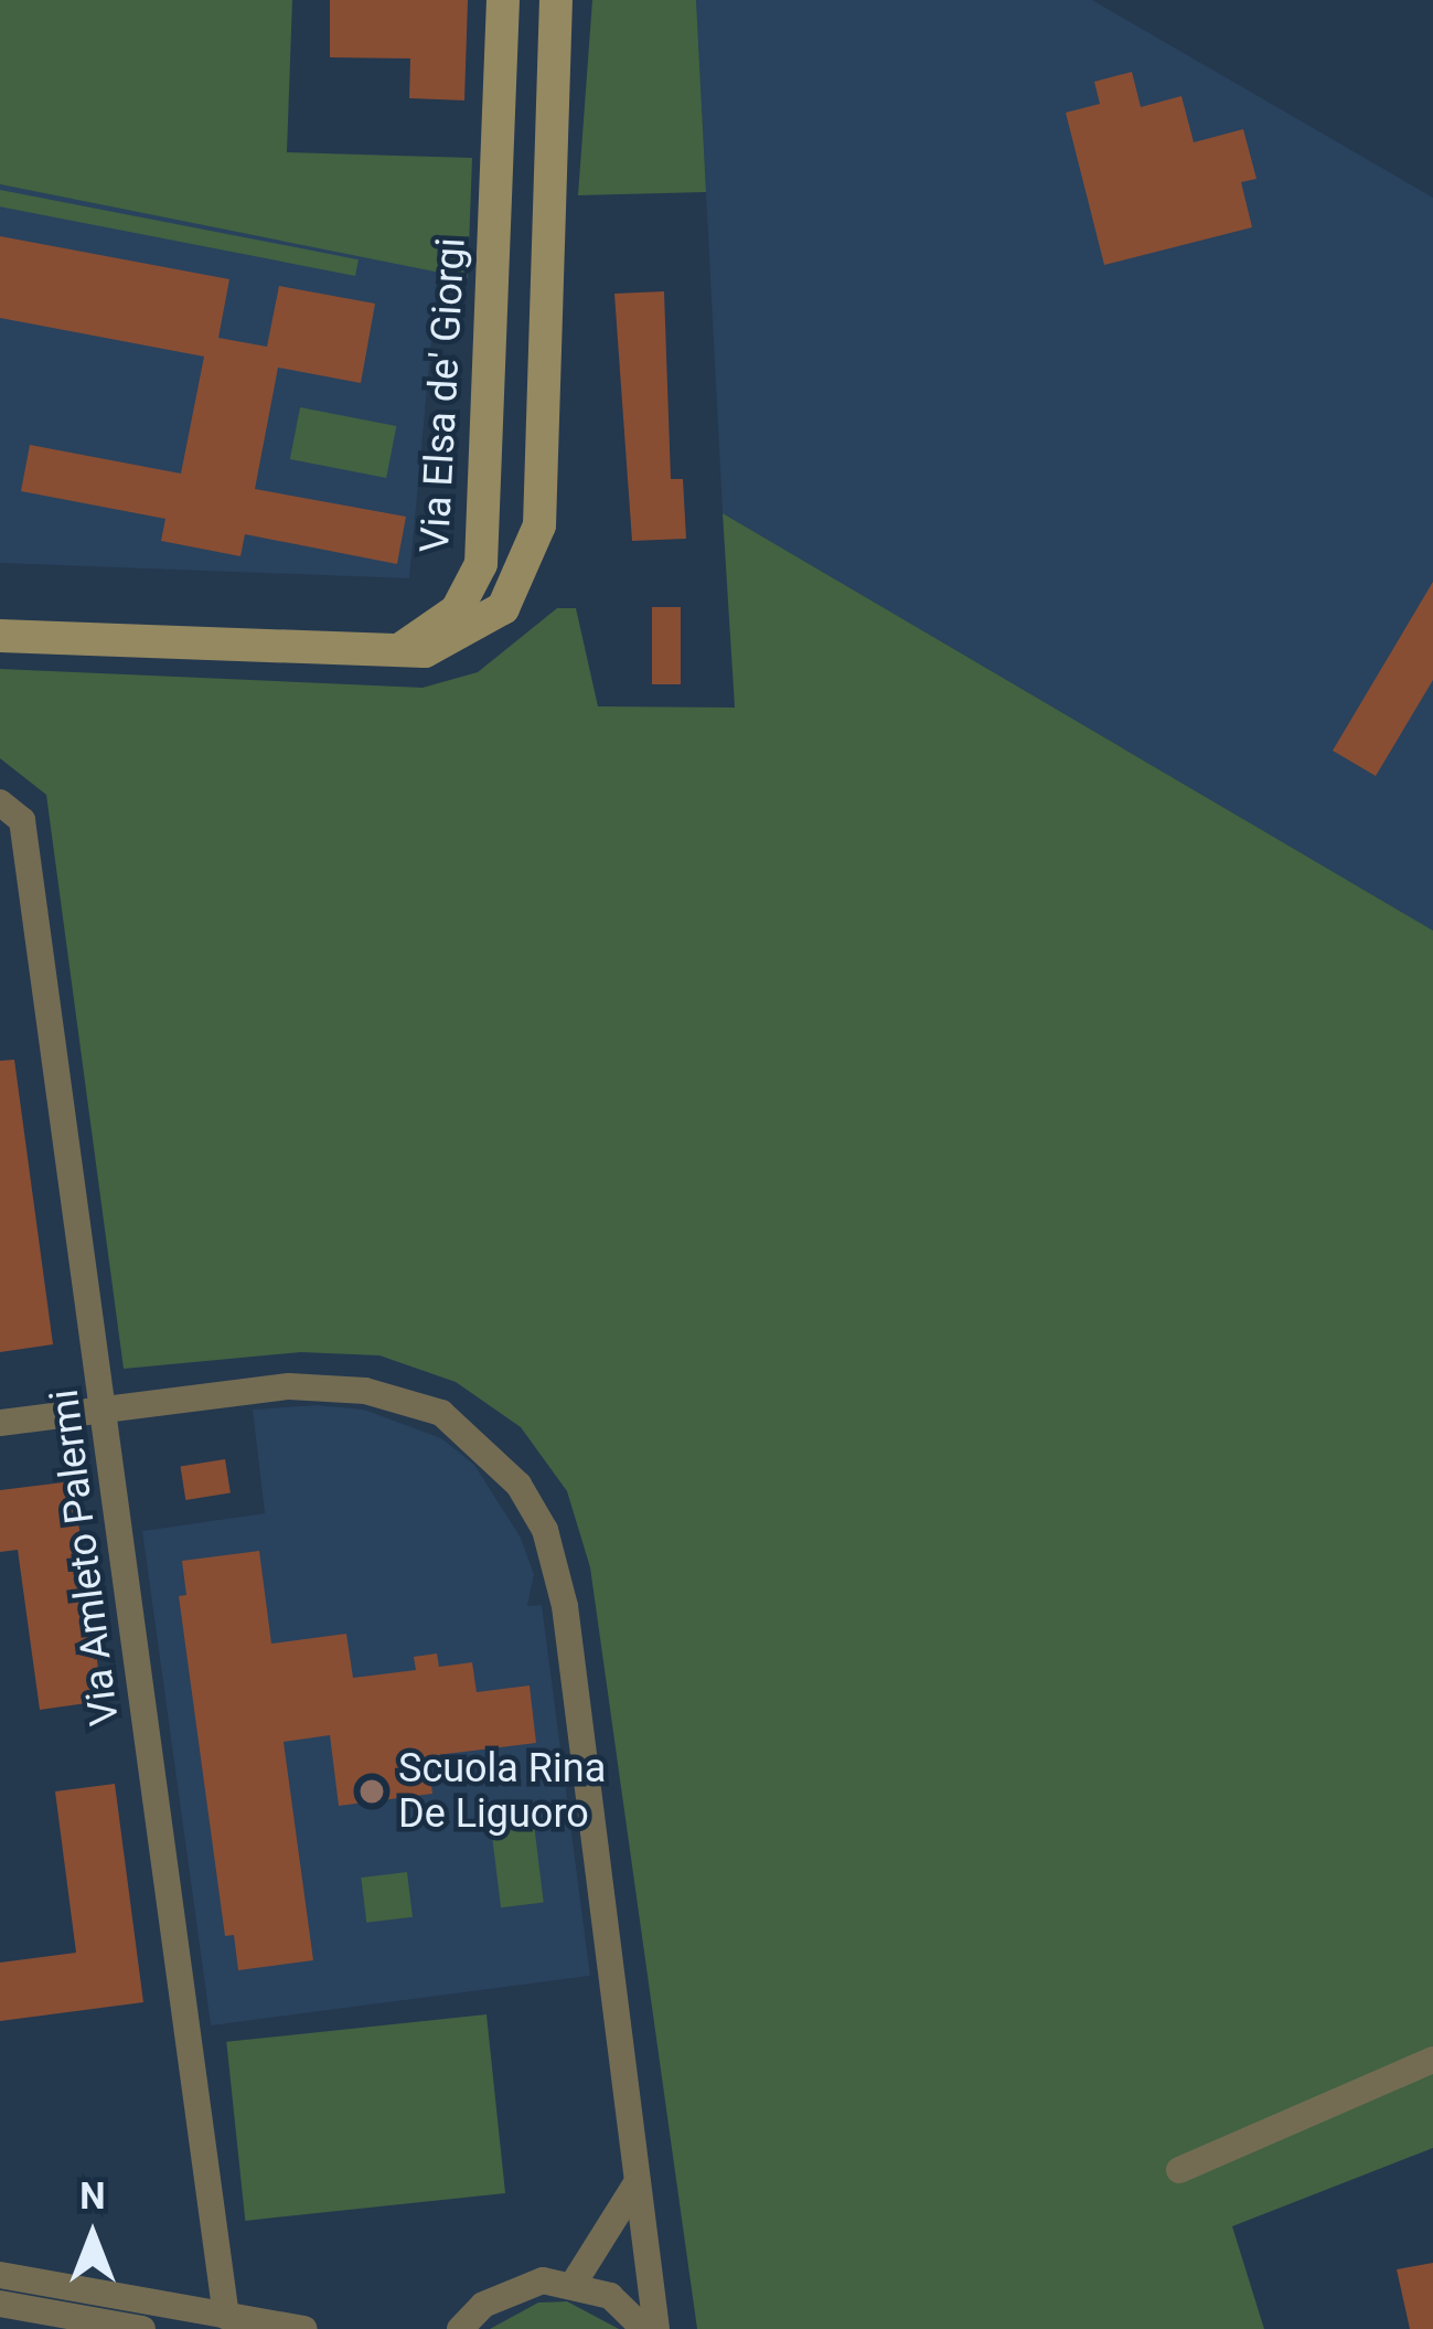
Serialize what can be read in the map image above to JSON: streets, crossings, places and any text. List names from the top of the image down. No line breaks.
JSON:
{"streets":{"main road":["Via Elsa de' Giorgi"],"street":["Via Amleto Palermi"]},"places":["Scuola Rina De Liguoro"],"north":"top"}
